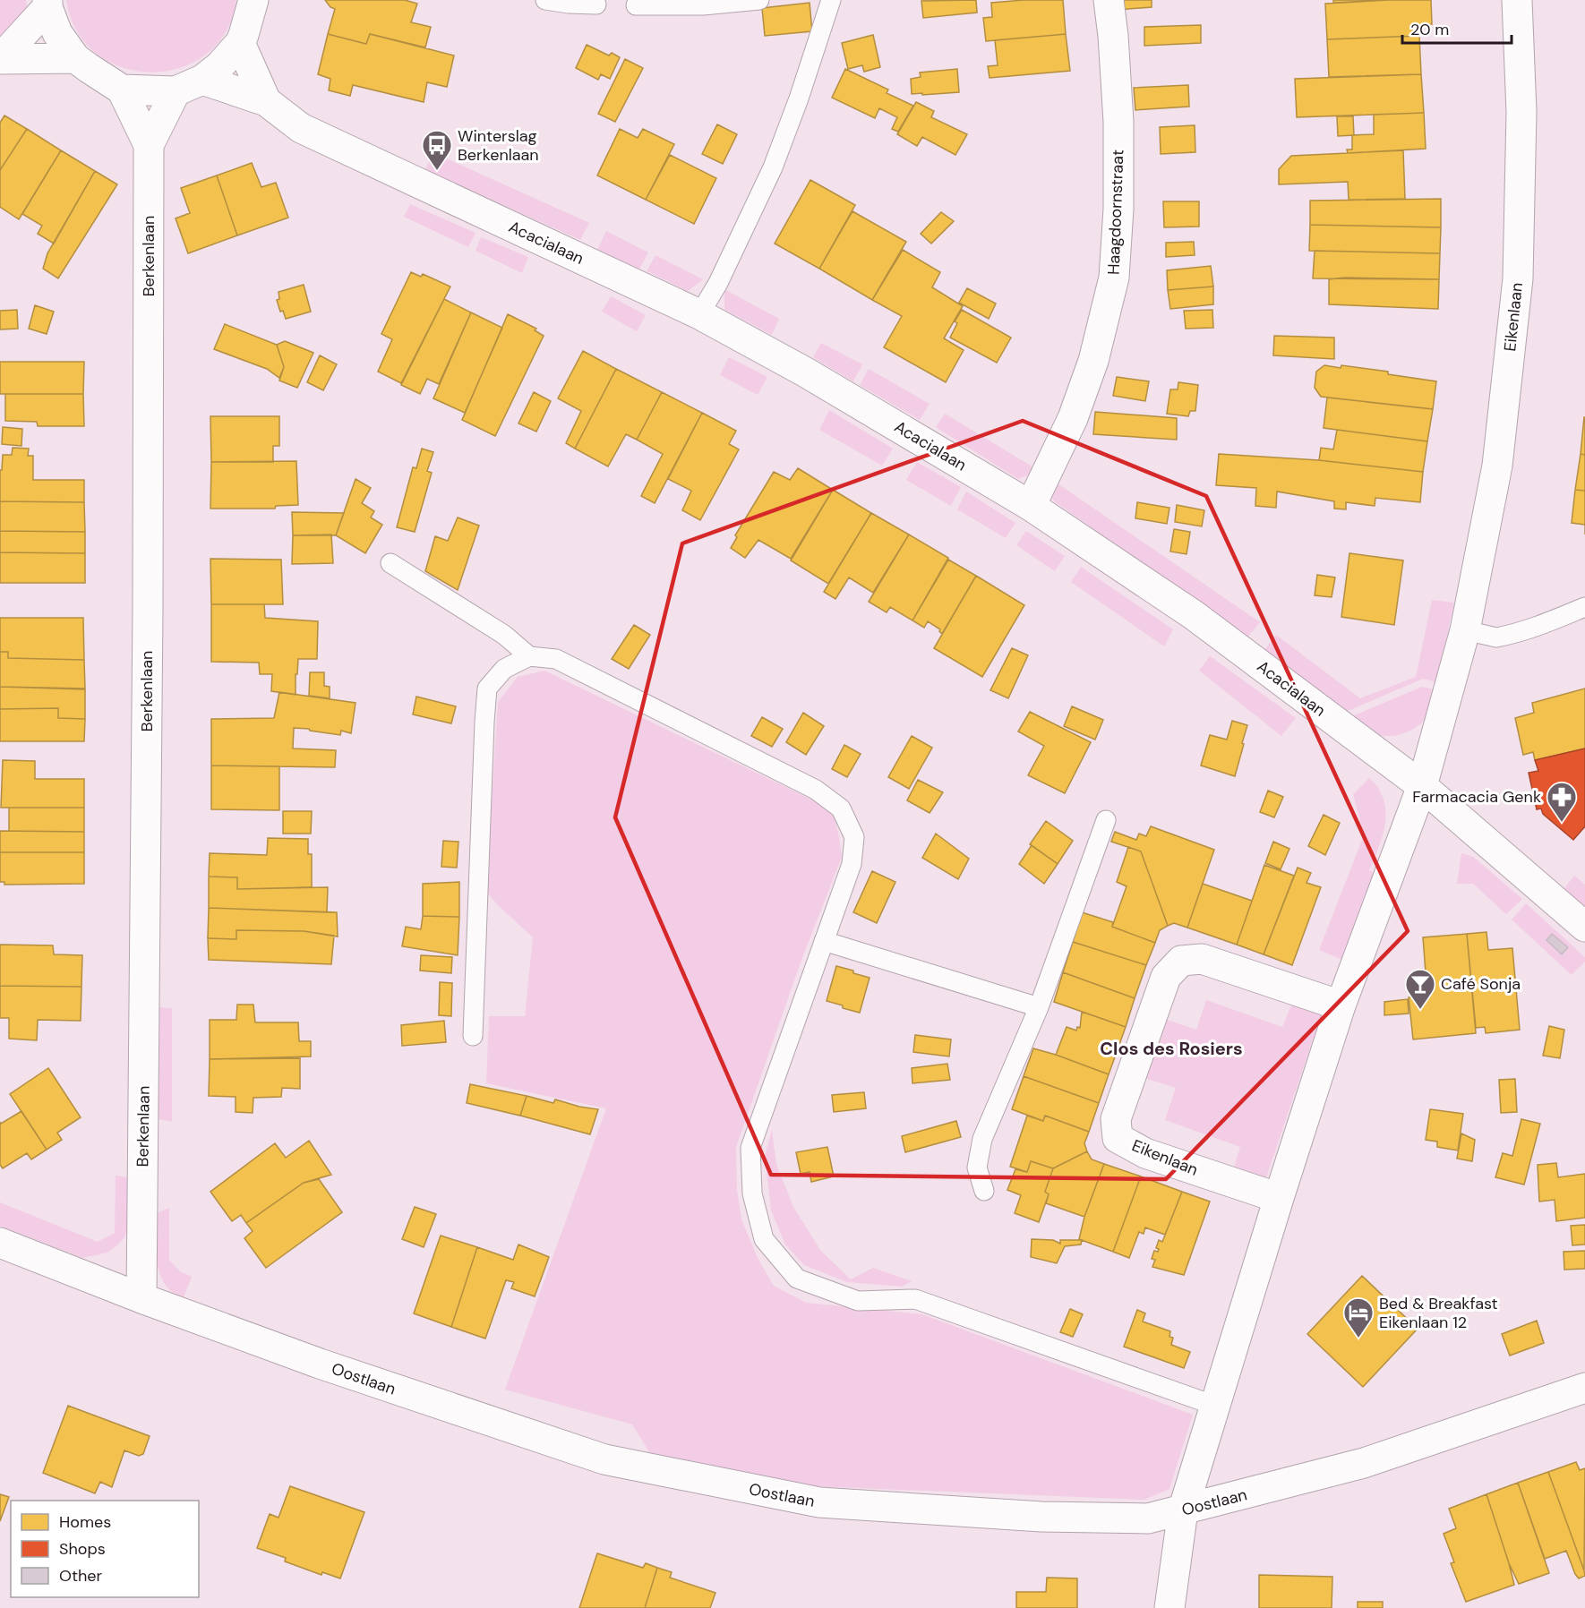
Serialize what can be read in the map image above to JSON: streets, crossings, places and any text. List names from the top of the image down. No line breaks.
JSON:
{"streets":{"street":["Haagdoornstraat","Acacialaan","Berkenlaan","Eikenlaan","Oostlaan"]},"crossings":[["Haagdoornstraat","Acacialaan"],["Acacialaan","Eikenlaan"],["Berkenlaan","Oostlaan"],["Eikenlaan","Oostlaan"]],"districts":["Clos des Rosiers"],"places":{"bus stop":["Winterslag Berkenlaan"],"pharmacy":["Farmacacia Genk"],"bar":["Café Sonja"],"hotel":["Bed & Breakfast Eikenlaan 12"]},"legend":["Homes","Shops","Other"],"scale_bar":"20 m"}
